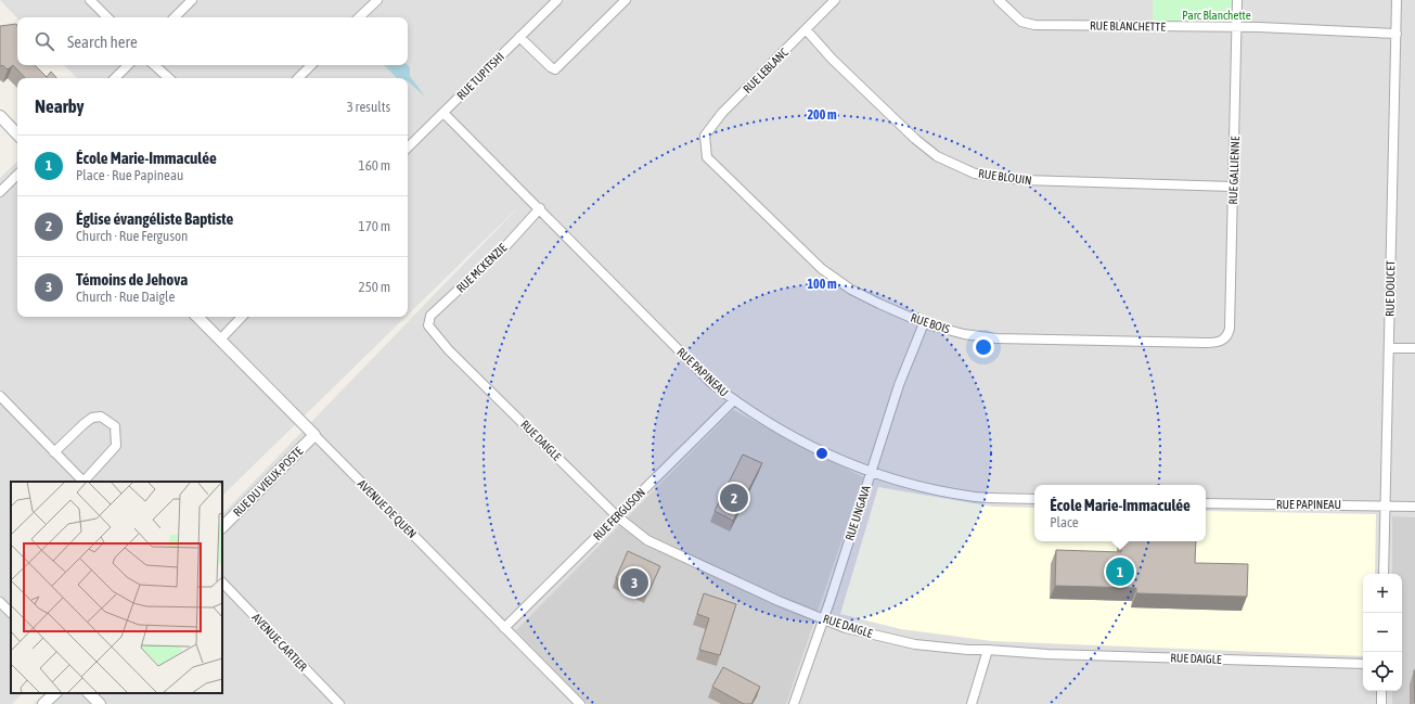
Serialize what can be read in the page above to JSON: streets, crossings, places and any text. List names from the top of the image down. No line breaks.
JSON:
{"streets":{"street":["RUE BLANCHETTE","RUE LEBLANC","RUE TUPITSHI","RUE GALLIENNE","RUE BLOUIN","RUE MCKENZIE","RUE DOUCET","RUE BOIS","RUE PAPINEAU","RUE DAIGLE","RUE DU VIEUX-POSTE","AVENUE DE QUEN","RUE UNGAVA","RUE FERGUSON","AVENUE CARTIER"]},"crossings":[["RUE BLANCHETTE","RUE GALLIENNE"],["RUE BLANCHETTE","RUE DOUCET"],["RUE LEBLANC","RUE BLOUIN"],["RUE LEBLANC","RUE BOIS"],["RUE TUPITSHI","RUE PAPINEAU"],["RUE GALLIENNE","RUE BLOUIN"],["RUE GALLIENNE","RUE BOIS"],["RUE MCKENZIE","RUE PAPINEAU"],["RUE MCKENZIE","RUE DAIGLE"],["RUE DOUCET","RUE PAPINEAU"],["RUE BOIS","RUE UNGAVA"],["RUE PAPINEAU","RUE UNGAVA"],["RUE PAPINEAU","RUE FERGUSON"],["RUE DAIGLE","RUE UNGAVA"],["RUE DAIGLE","RUE FERGUSON"],["RUE DU VIEUX-POSTE","AVENUE DE QUEN"],["AVENUE DE QUEN","RUE FERGUSON"]],"parks":["Parc Blanchette"],"page":{"search":"Search here","heading":["Nearby","3 results"],"list":[{"mark":"1","name":"École Marie-Immaculée","note":"Place · Rue Papineau","value":"160 m"},{"mark":"2","name":"Église évangéliste Baptiste","note":"Church · Rue Ferguson","value":"170 m"},{"mark":"3","name":"Témoins de Jehova","note":"Church · Rue Daigle","value":"250 m"}],"pins":["2","1","3"],"popup":["École Marie-Immaculée","Place"],"map_buttons":["+","−"]},"rings":["200 m","100 m"]}
